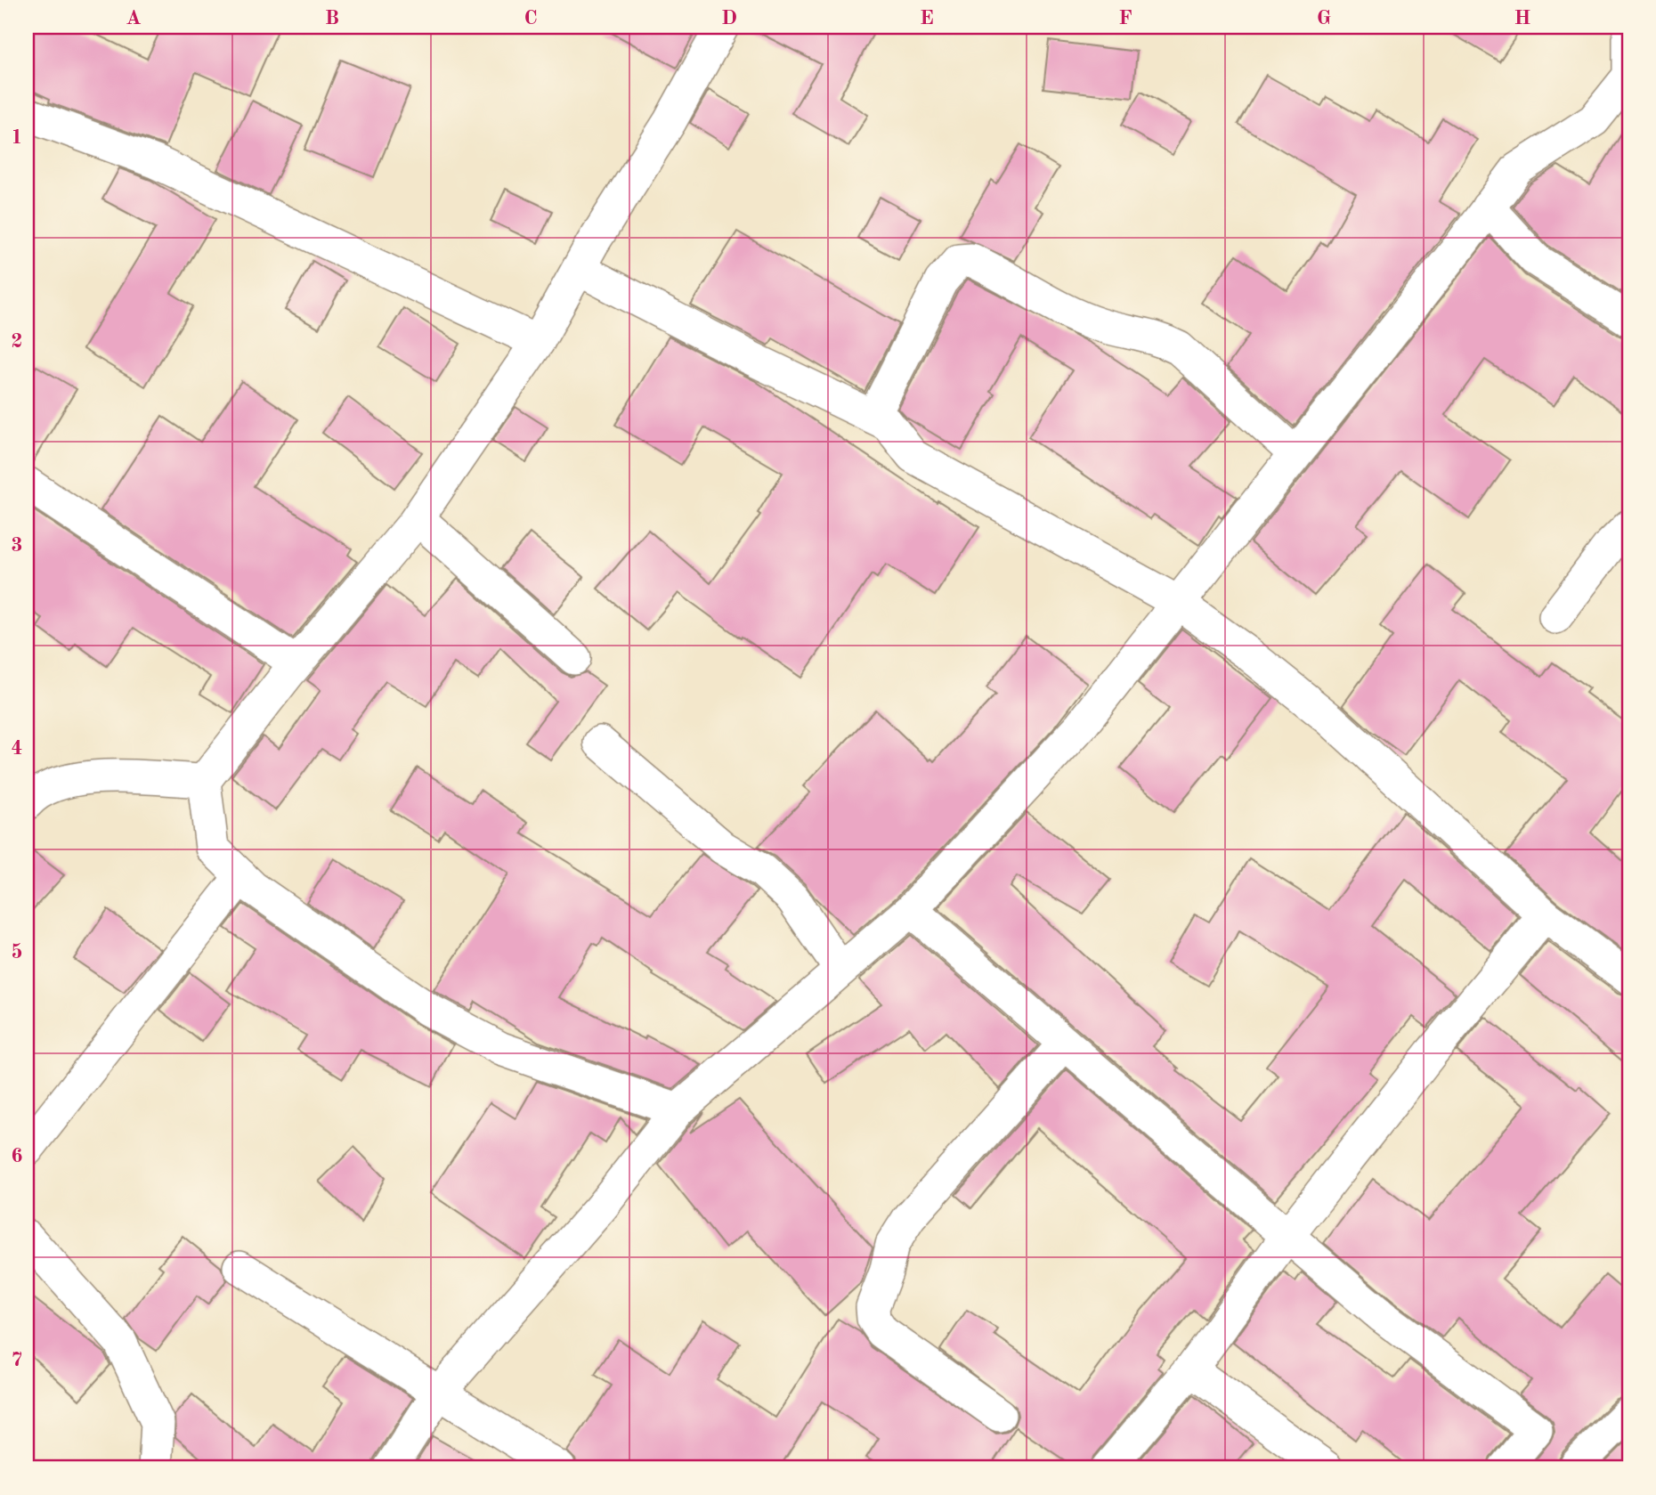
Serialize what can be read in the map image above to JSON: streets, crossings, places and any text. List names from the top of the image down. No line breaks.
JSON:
{"grid":{"columns":["A","B","C","D","E","F","G","H"],"rows":["1","2","3","4","5","6","7"]}}
